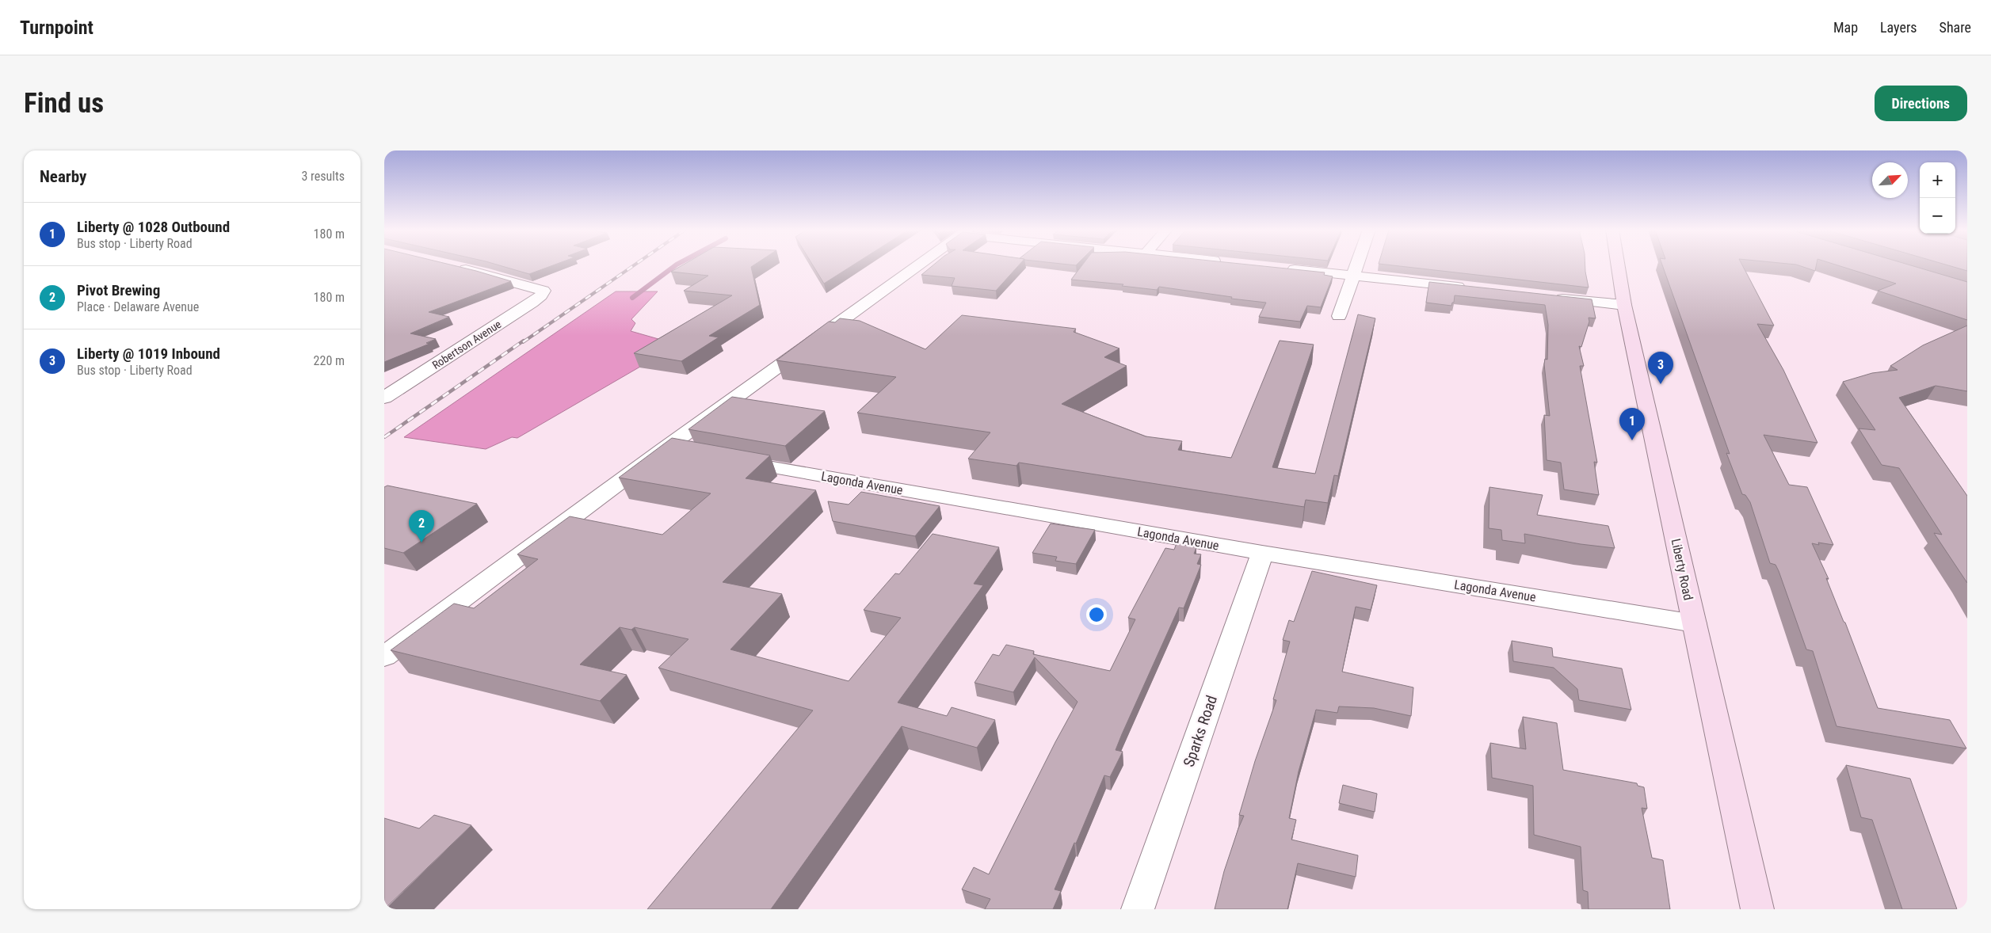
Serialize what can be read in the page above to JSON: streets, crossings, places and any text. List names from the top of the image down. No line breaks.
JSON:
{"streets":{"main road":["Liberty Road"],"street":["Robertson Avenue","Lagonda Avenue","Sparks Road"]},"crossings":[["Lagonda Avenue","Liberty Road"],["Lagonda Avenue","Sparks Road"]],"north":"top right","page":{"header":"Turnpoint","nav":["Map","Layers","Share"],"buttons":"Directions","title":"Find us","heading":["Nearby","3 results"],"map_buttons":["+","−"],"list":[{"mark":"1","name":"Liberty @ 1028 Outbound","note":"Bus stop · Liberty Road","value":"180 m"},{"mark":"2","name":"Pivot Brewing","note":"Place · Delaware Avenue","value":"180 m"},{"mark":"3","name":"Liberty @ 1019 Inbound","note":"Bus stop · Liberty Road","value":"220 m"}],"pins":["3","1","2"]}}
